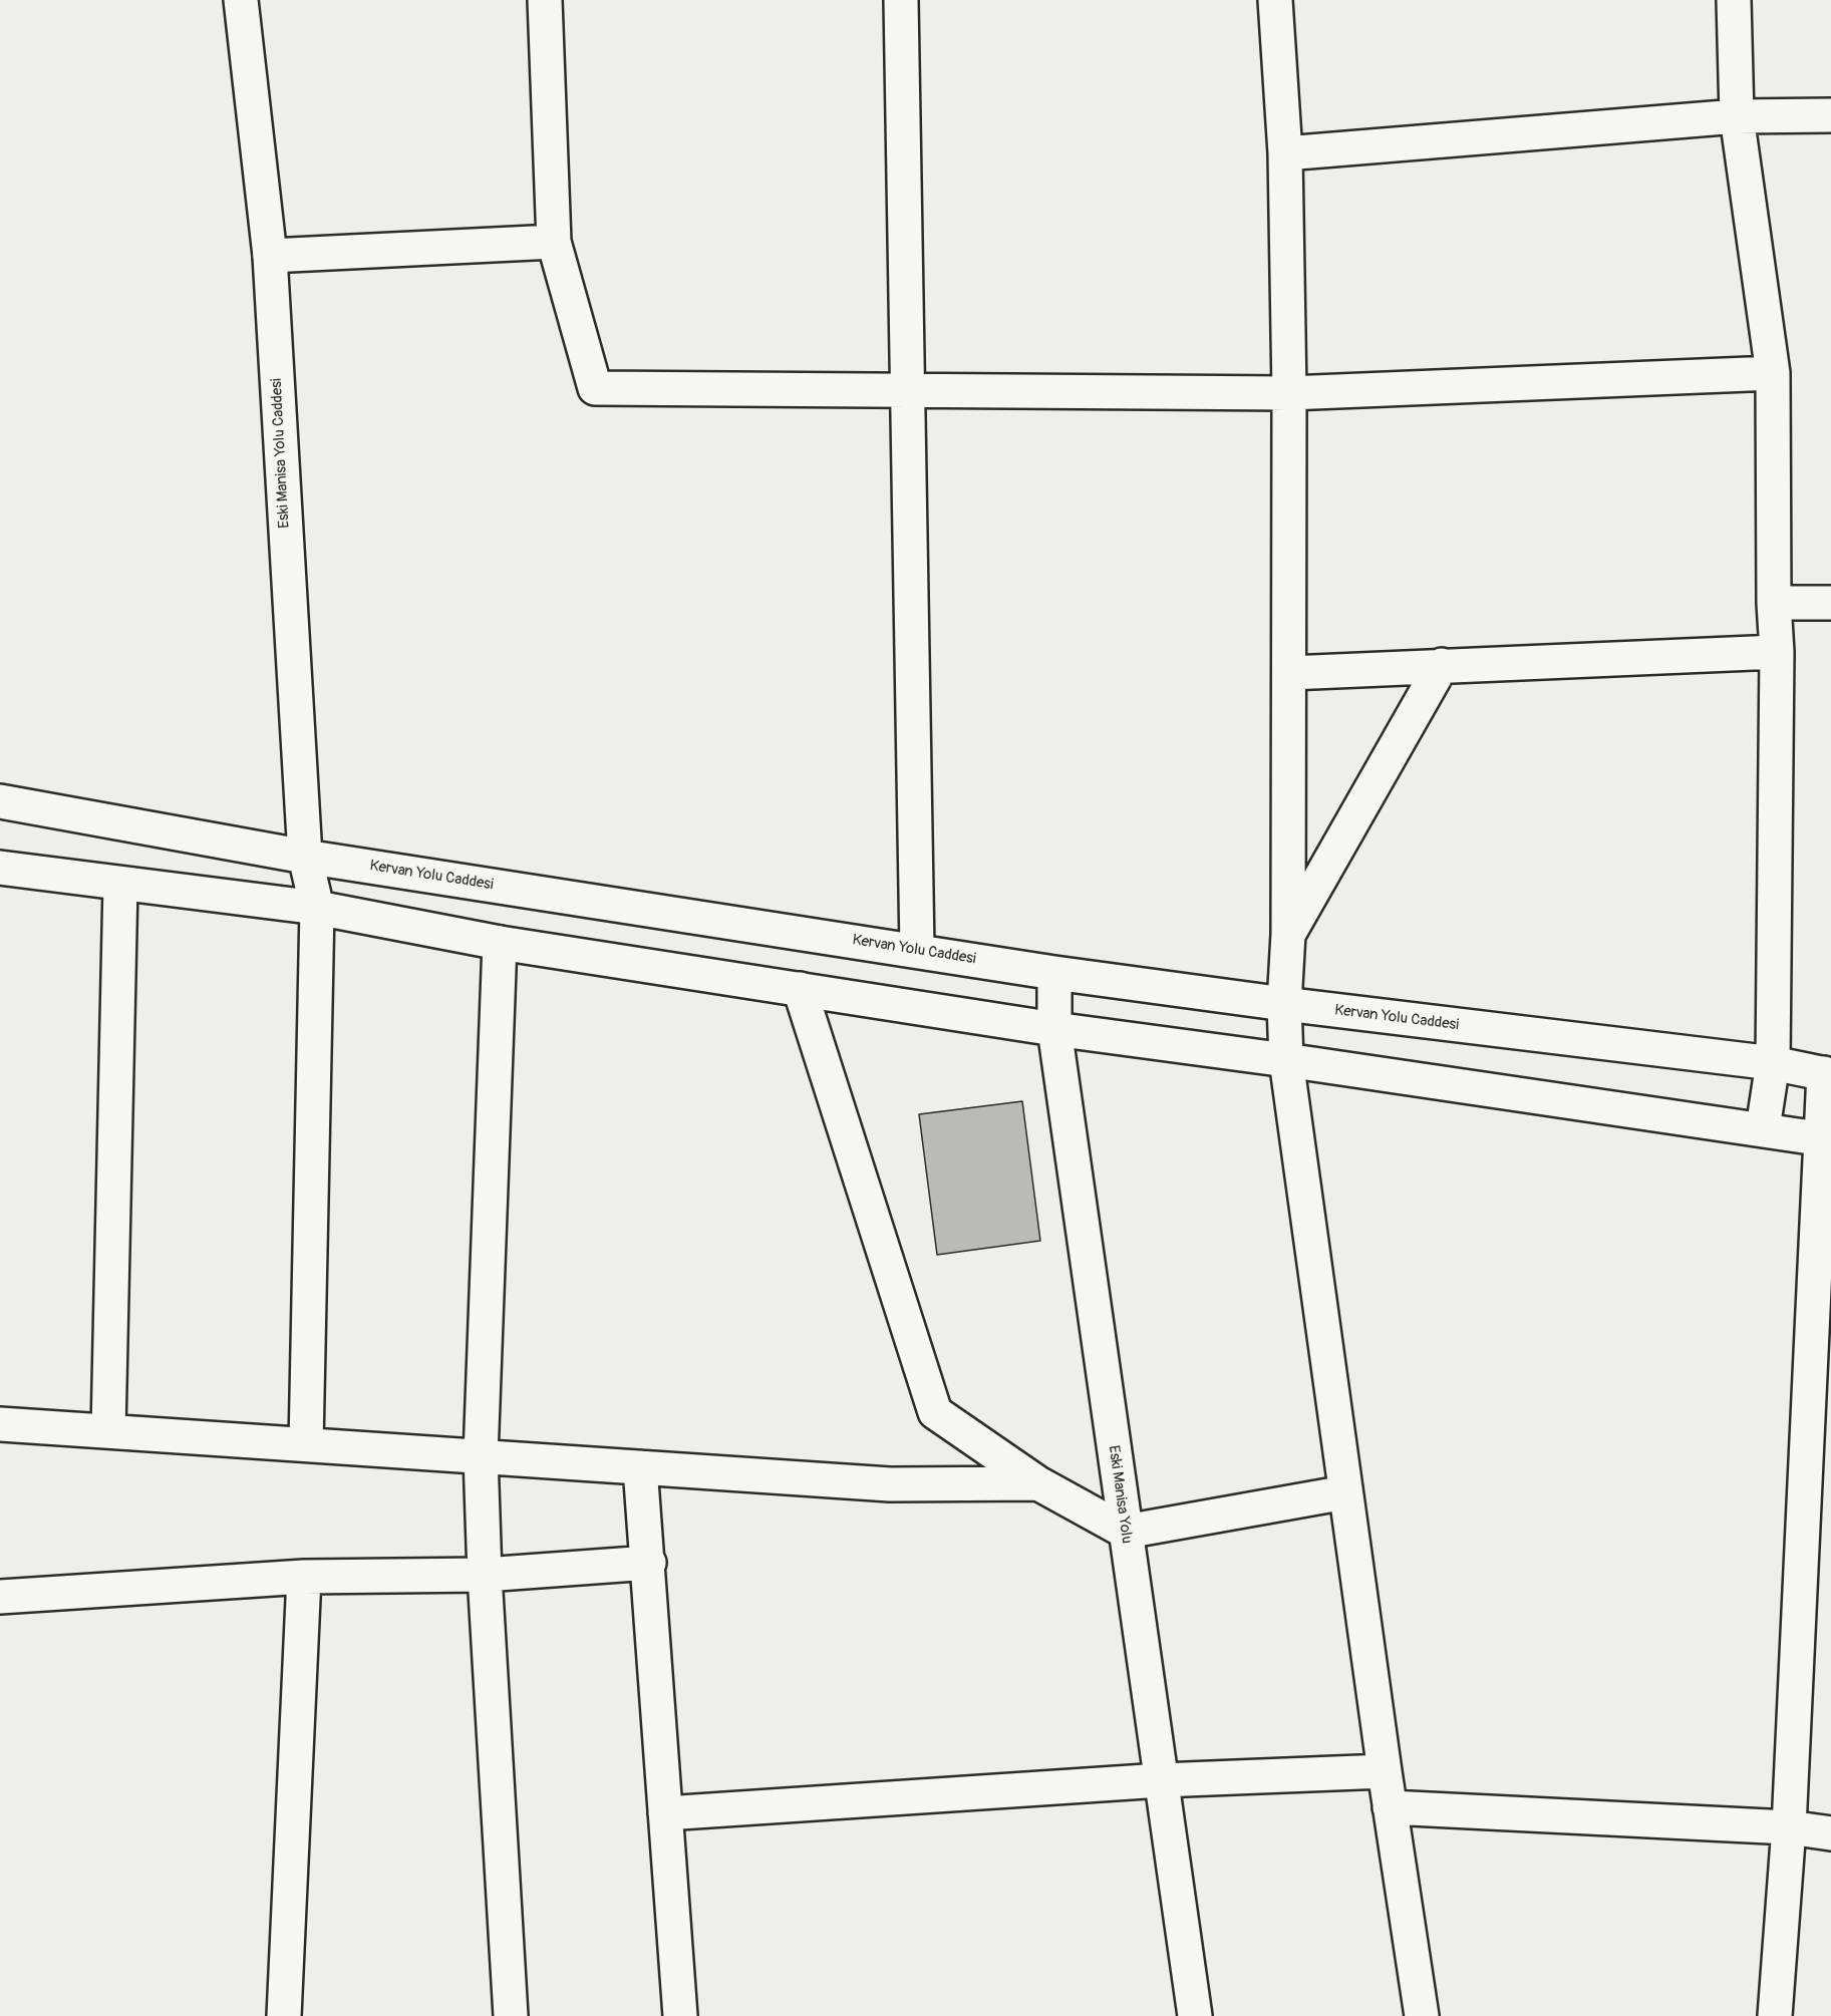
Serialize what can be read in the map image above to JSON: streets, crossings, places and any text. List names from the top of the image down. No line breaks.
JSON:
{"streets":{"street":["Eski Manisa Yolu Caddesi","Kervan Yolu Caddesi","Eski Manisa Yolu"]},"crossings":[["Eski Manisa Yolu Caddesi","Kervan Yolu Caddesi"],["Kervan Yolu Caddesi","Eski Manisa Yolu"]]}
